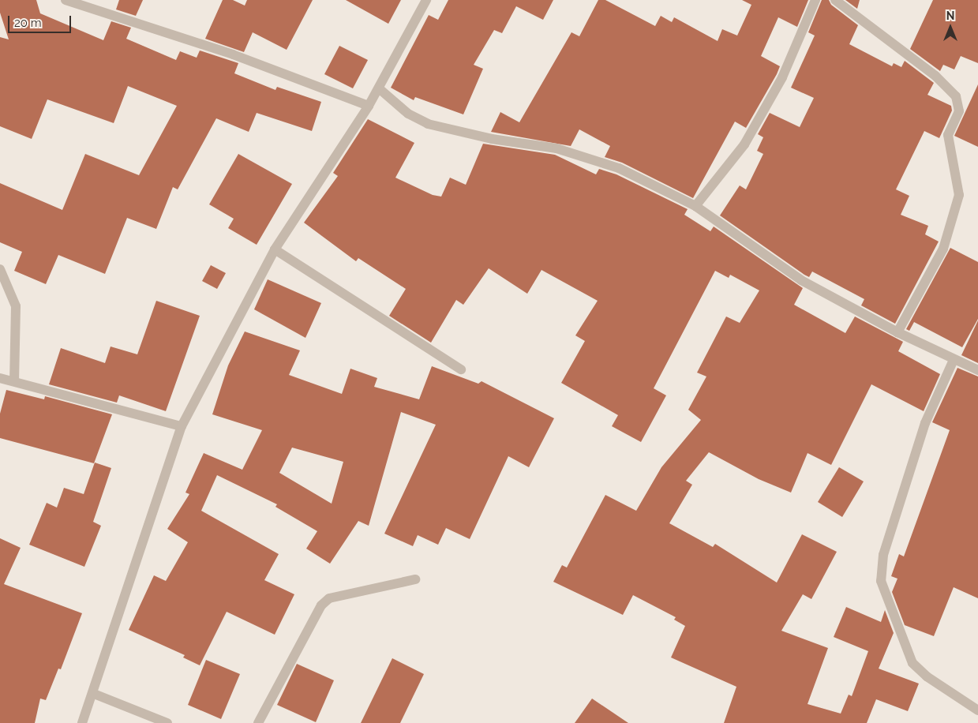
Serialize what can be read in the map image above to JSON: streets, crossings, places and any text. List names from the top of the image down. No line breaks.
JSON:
{"scale_bar":"20 m","north":"top"}
